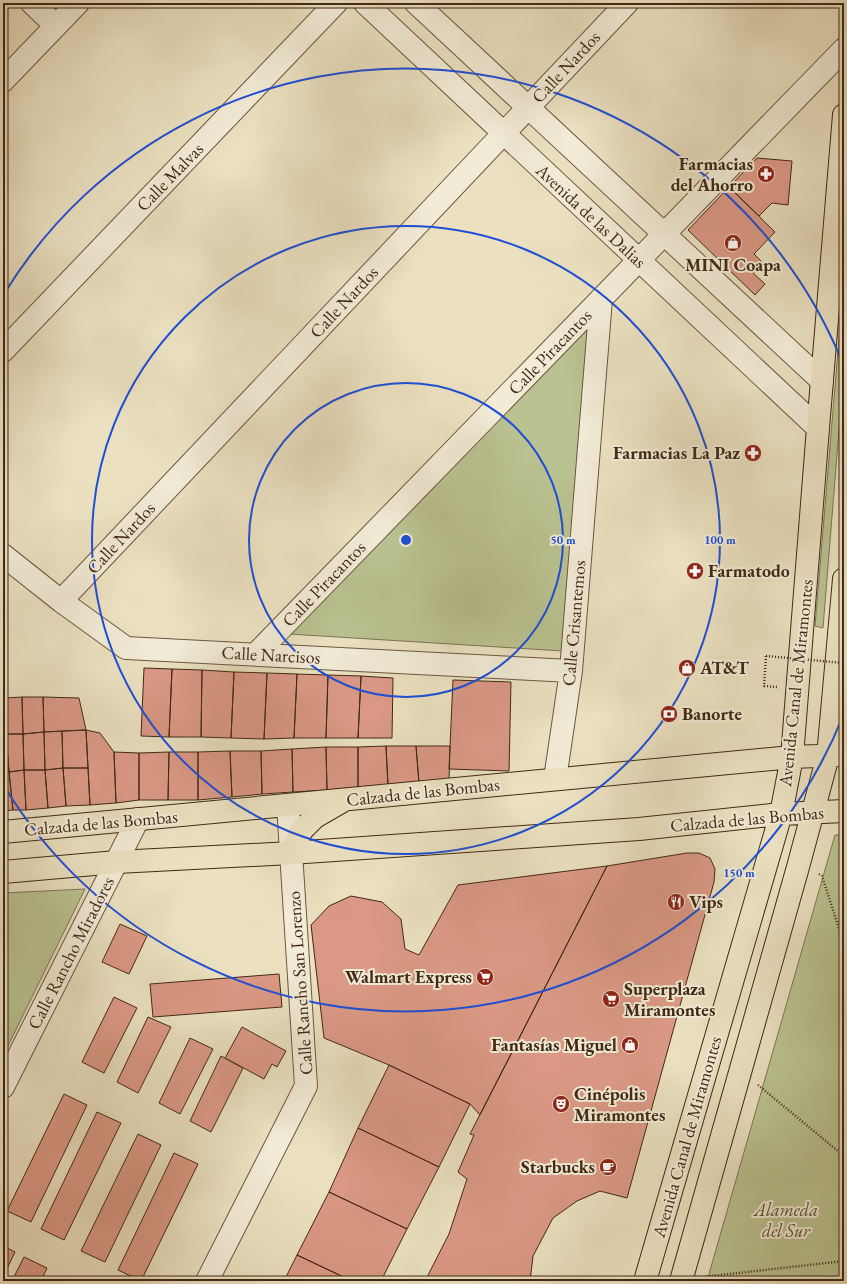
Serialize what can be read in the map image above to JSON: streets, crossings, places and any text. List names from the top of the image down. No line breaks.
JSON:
{"streets":{"main road":["Avenida Canal de Miramontes","Calzada de las Bombas"],"street":["Calle Nardos","Calle Malvas","Avenida de las Dalias","Calle Piracantos","Calle Crisantemos","Calle Narcisos","Calle Rancho Miradores","Calle Rancho San Lorenzo"]},"crossings":[["Calle Nardos","Avenida de las Dalias"],["Calle Nardos","Calle Narcisos"],["Avenida de las Dalias","Calle Piracantos"],["Avenida de las Dalias","Avenida Canal de Miramontes"],["Calle Piracantos","Calle Crisantemos"],["Calle Piracantos","Calle Narcisos"],["Calle Crisantemos","Calle Narcisos"],["Calle Crisantemos","Calzada de las Bombas"],["Avenida Canal de Miramontes","Calzada de las Bombas"],["Calzada de las Bombas","Calle Rancho Miradores"],["Calzada de las Bombas","Calle Rancho San Lorenzo"]],"parks":["Alameda del Sur"],"places":{"pharmacy":["Farmacias del Ahorro","Farmacias La Paz","Farmatodo"],"shop":["MINI Coapa","AT&T","Fantasías Miguel"],"bank":["Banorte"],"restaurant":["Vips"],"supermarket":["Walmart Express","Superplaza Miramontes"],"theatre":["Cinépolis Miramontes"],"cafe":["Starbucks"]},"rings":["50 m","100 m","150 m"]}
